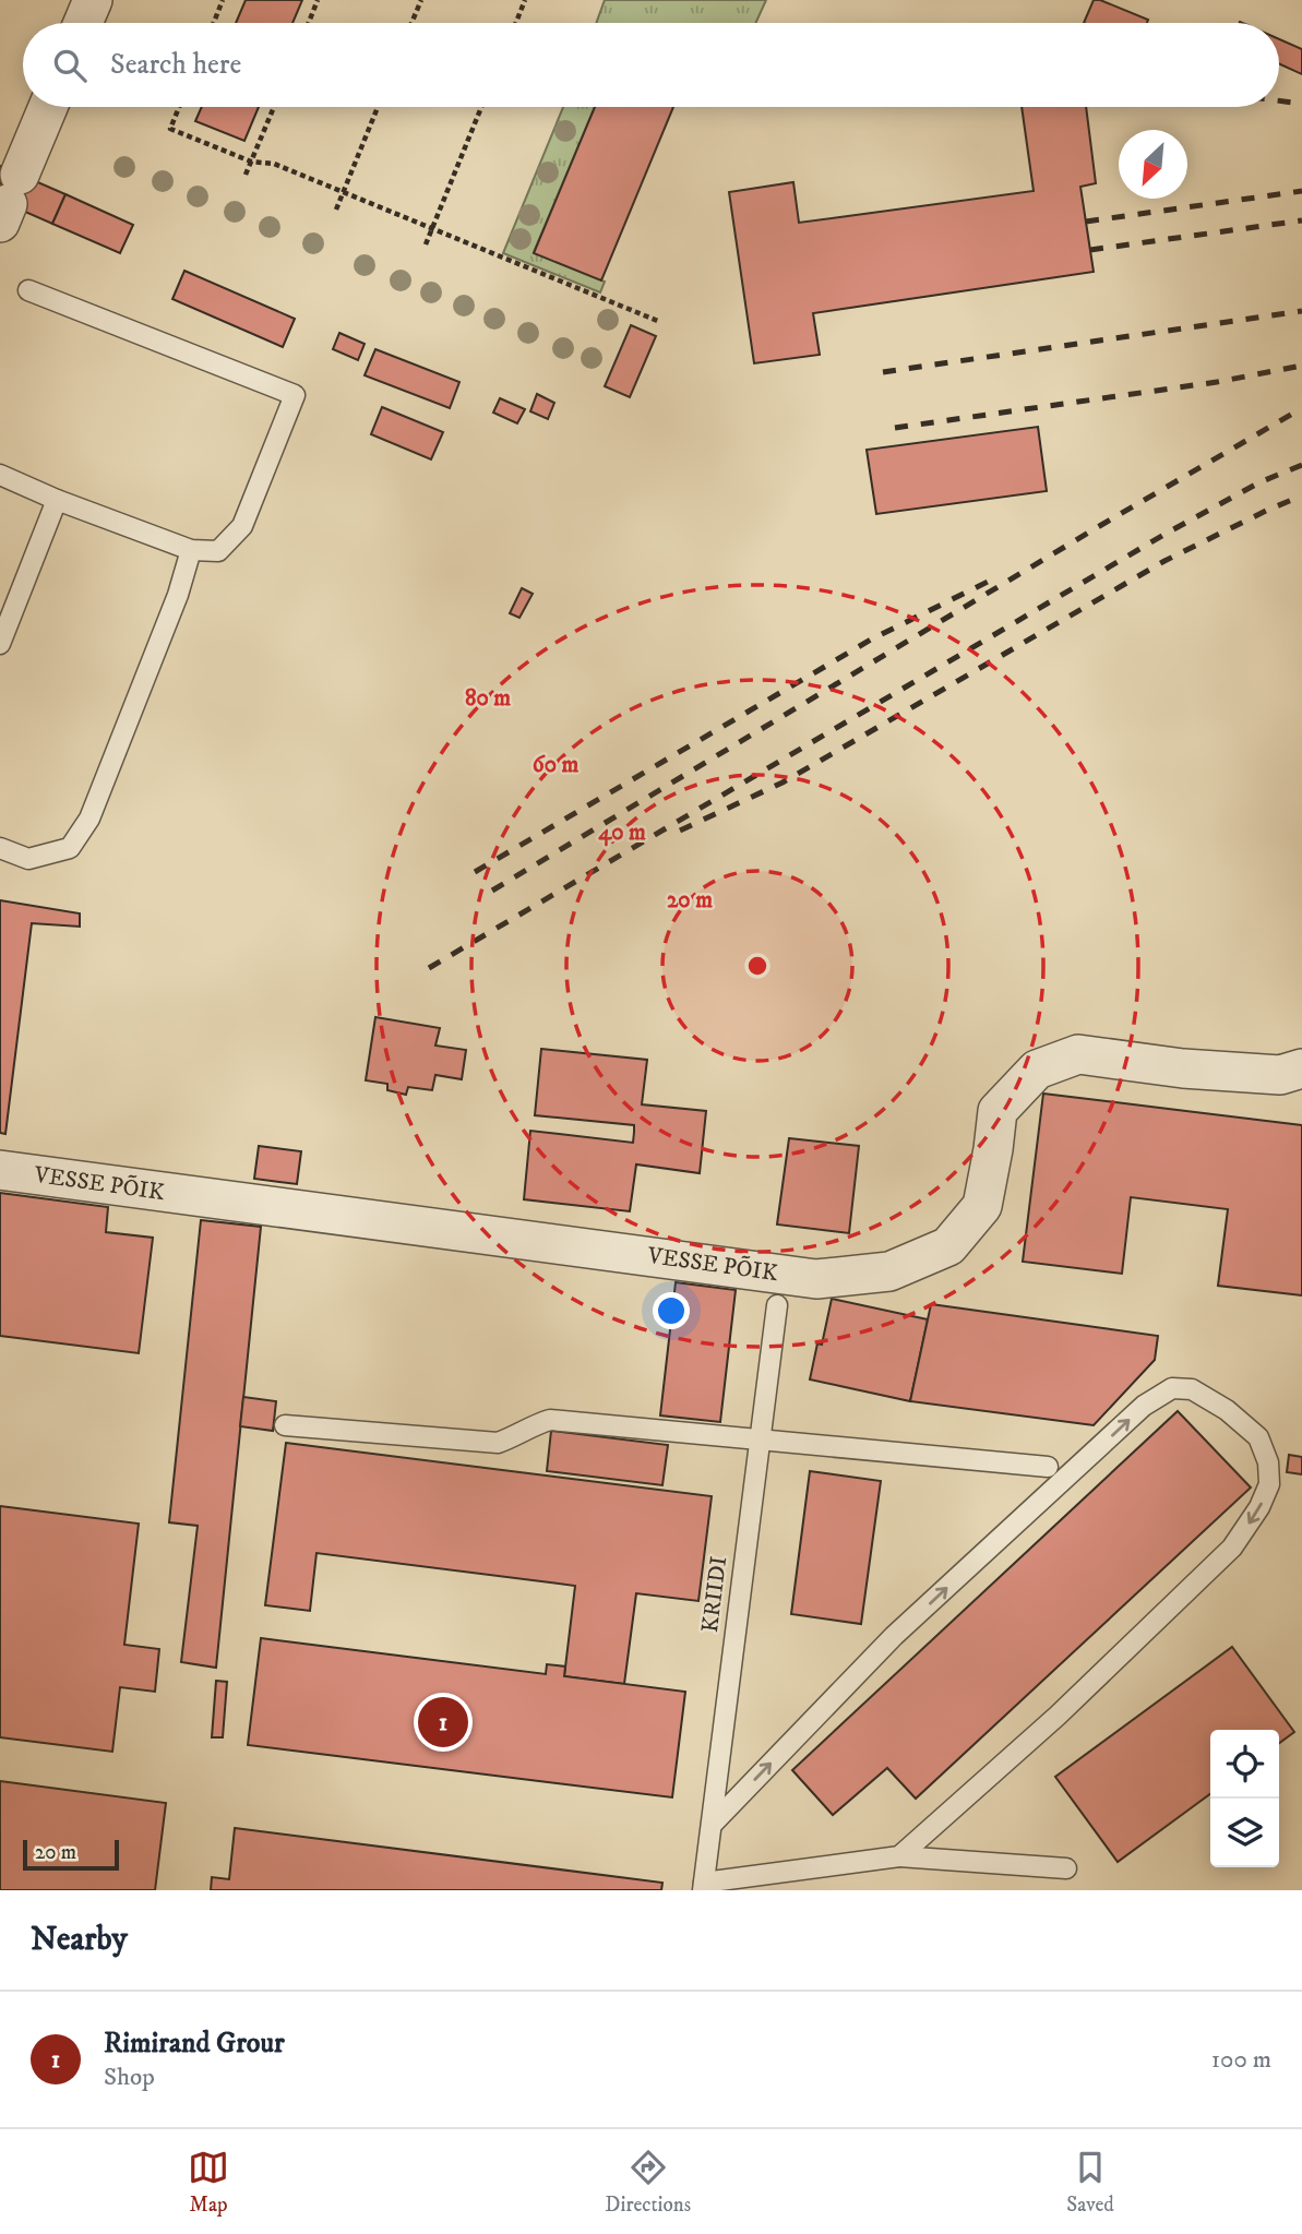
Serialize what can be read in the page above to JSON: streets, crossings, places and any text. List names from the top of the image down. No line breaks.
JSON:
{"streets":{"street":["VESSE PÕIK"],"lane":["KRIIDI"]},"scale_bar":"20 m","north":"bottom left","page":{"search":"Search here","pins":"1","scale":"20 m","heading":"Nearby","list":[{"mark":"1","name":"Rimirand Grour","note":"Shop","value":"100 m"}],"nav":["Map","Directions","Saved"]},"rings":["80 m","60 m","40 m","20 m"]}
